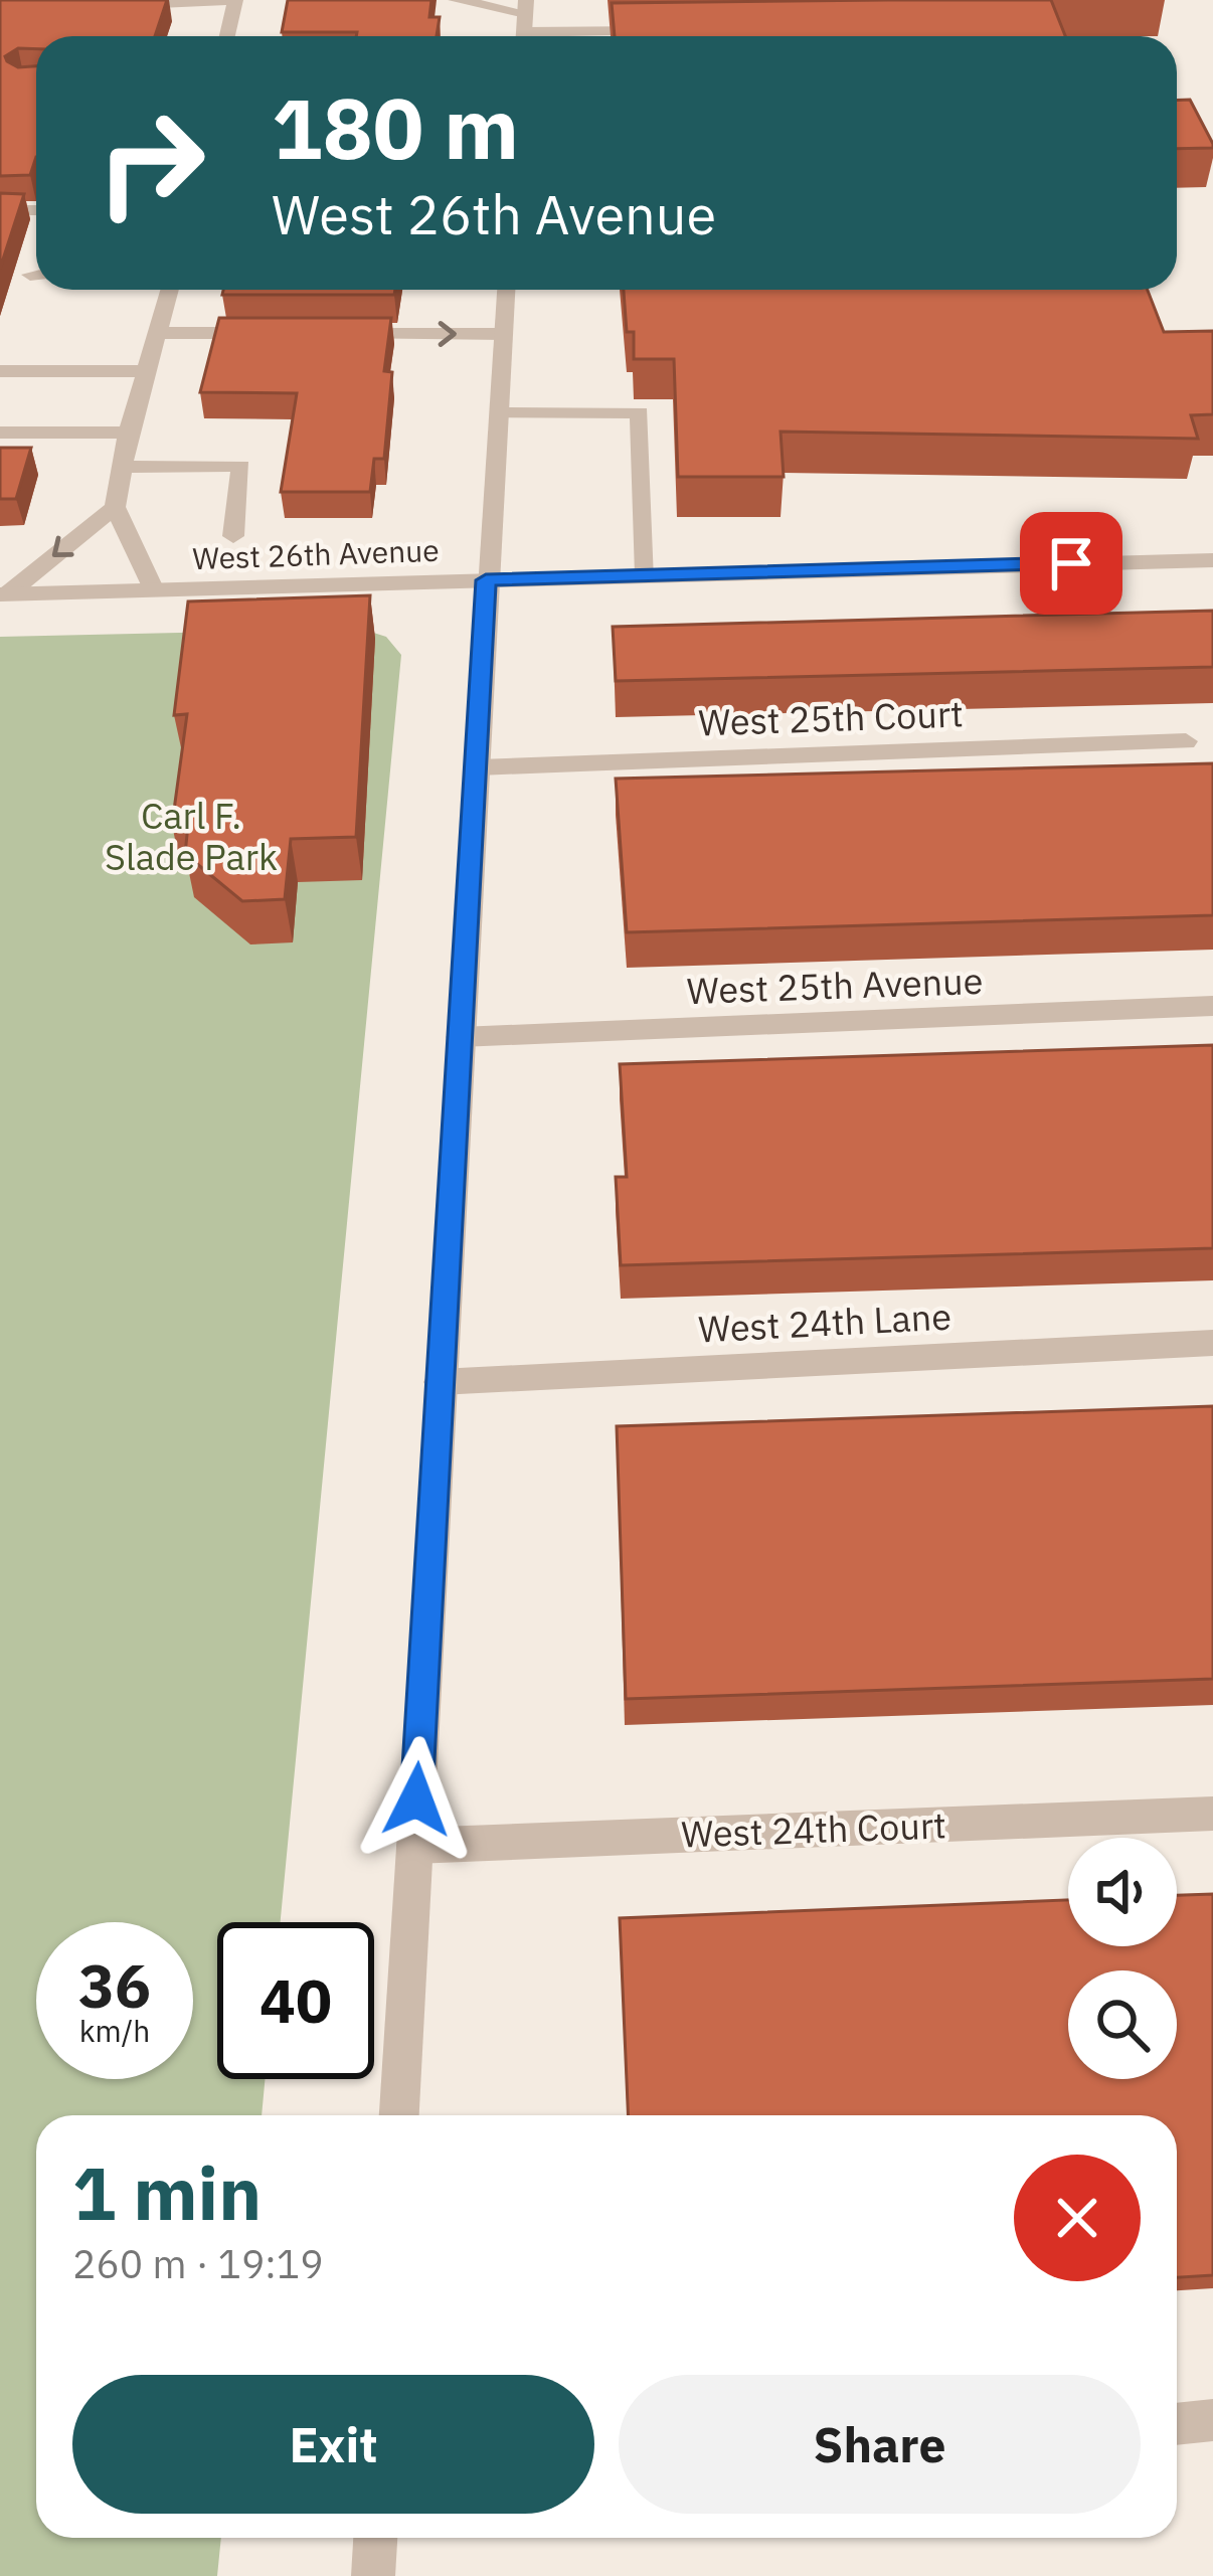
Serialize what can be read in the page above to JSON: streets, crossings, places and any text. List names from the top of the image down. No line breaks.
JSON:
{"streets":{"street":["West 26th Avenue","West 25th Court","West 25th Avenue","West 24th Lane","West 24th Court"]},"parks":["Carl F. Slade Park"],"page":{"turn":["180 m","West 26th Avenue"],"speed":"36 km/h","limit":"40","heading":["1 min","260 m · 19:19"],"buttons":["Exit","Share"]}}
